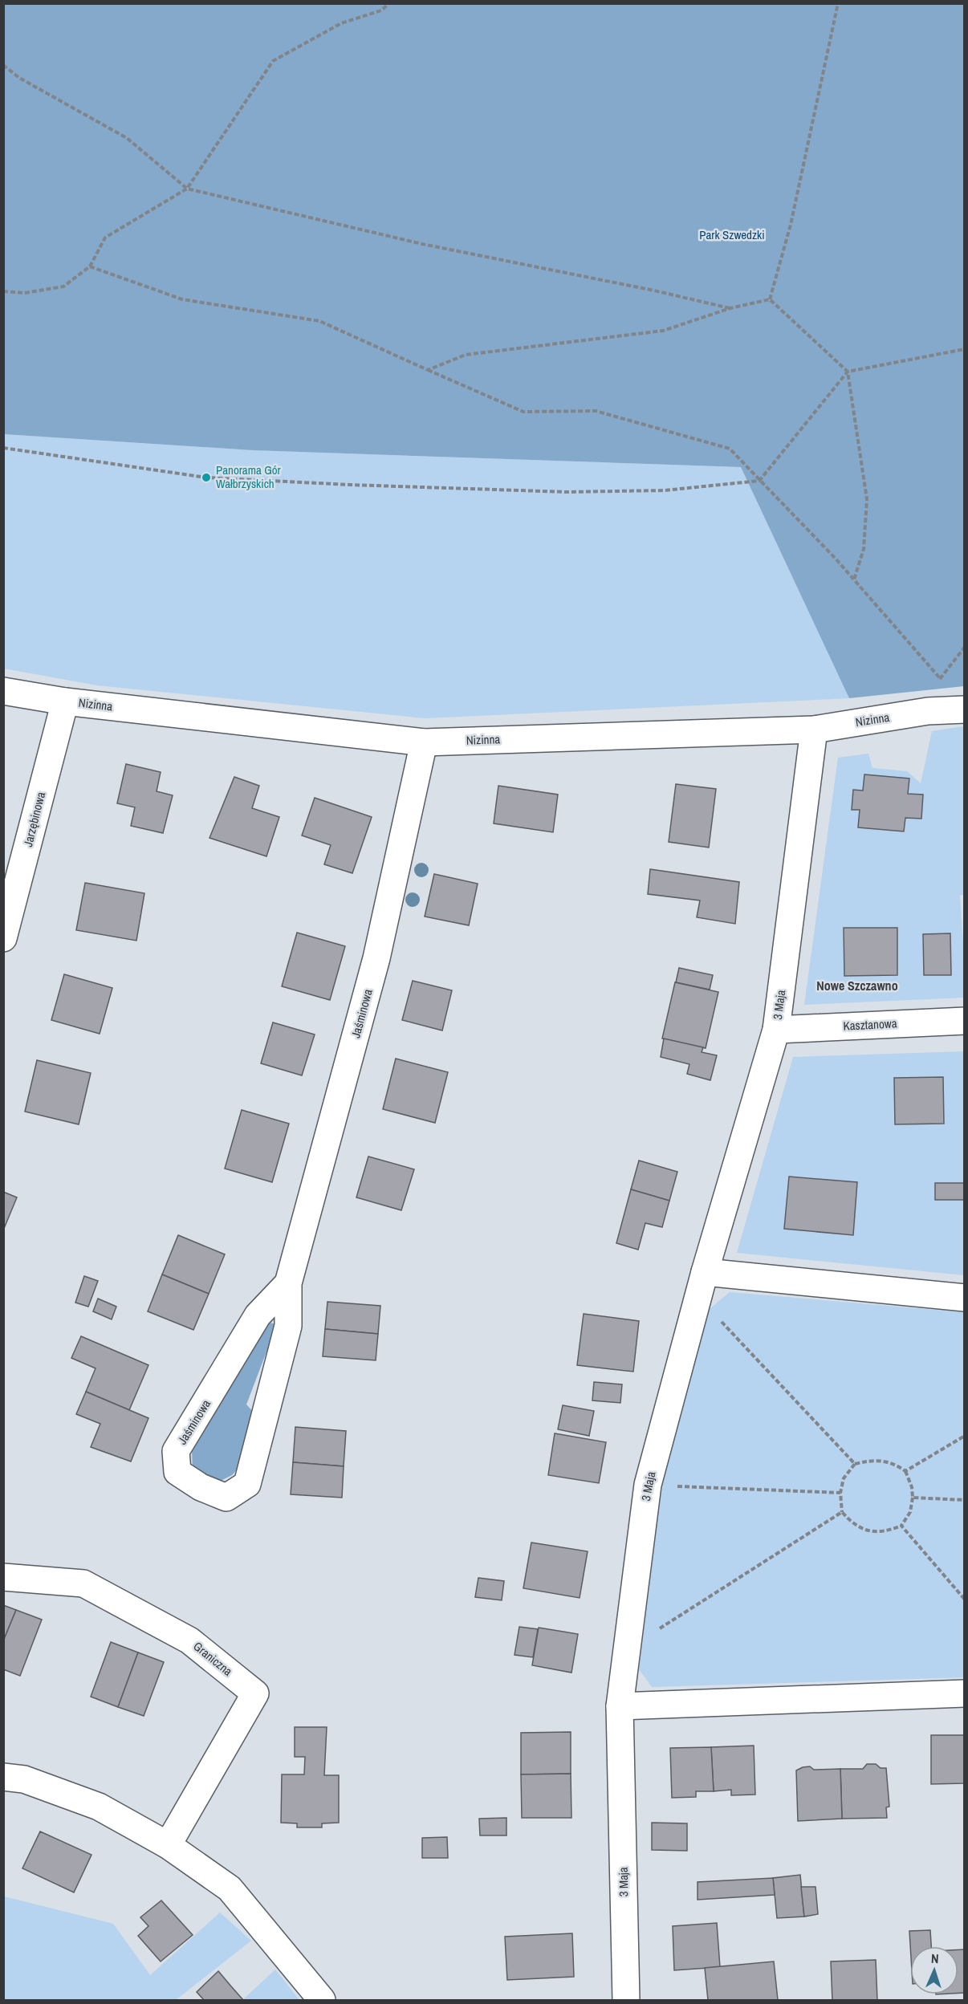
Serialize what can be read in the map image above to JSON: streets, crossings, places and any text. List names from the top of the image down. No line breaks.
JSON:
{"streets":{"street":["Nizinna","Jarzębinowa","3 Maja","Jaśminowa","Kasztanowa","Graniczna"]},"crossings":[["Nizinna","Jarzębinowa"],["Nizinna","3 Maja"],["Nizinna","Jaśminowa"],["3 Maja","Kasztanowa"]],"districts":["Nowe Szczawno"],"parks":["Park Szwedzki"],"places":["Panorama Gór Wałbrzyskich"],"north":"top"}
